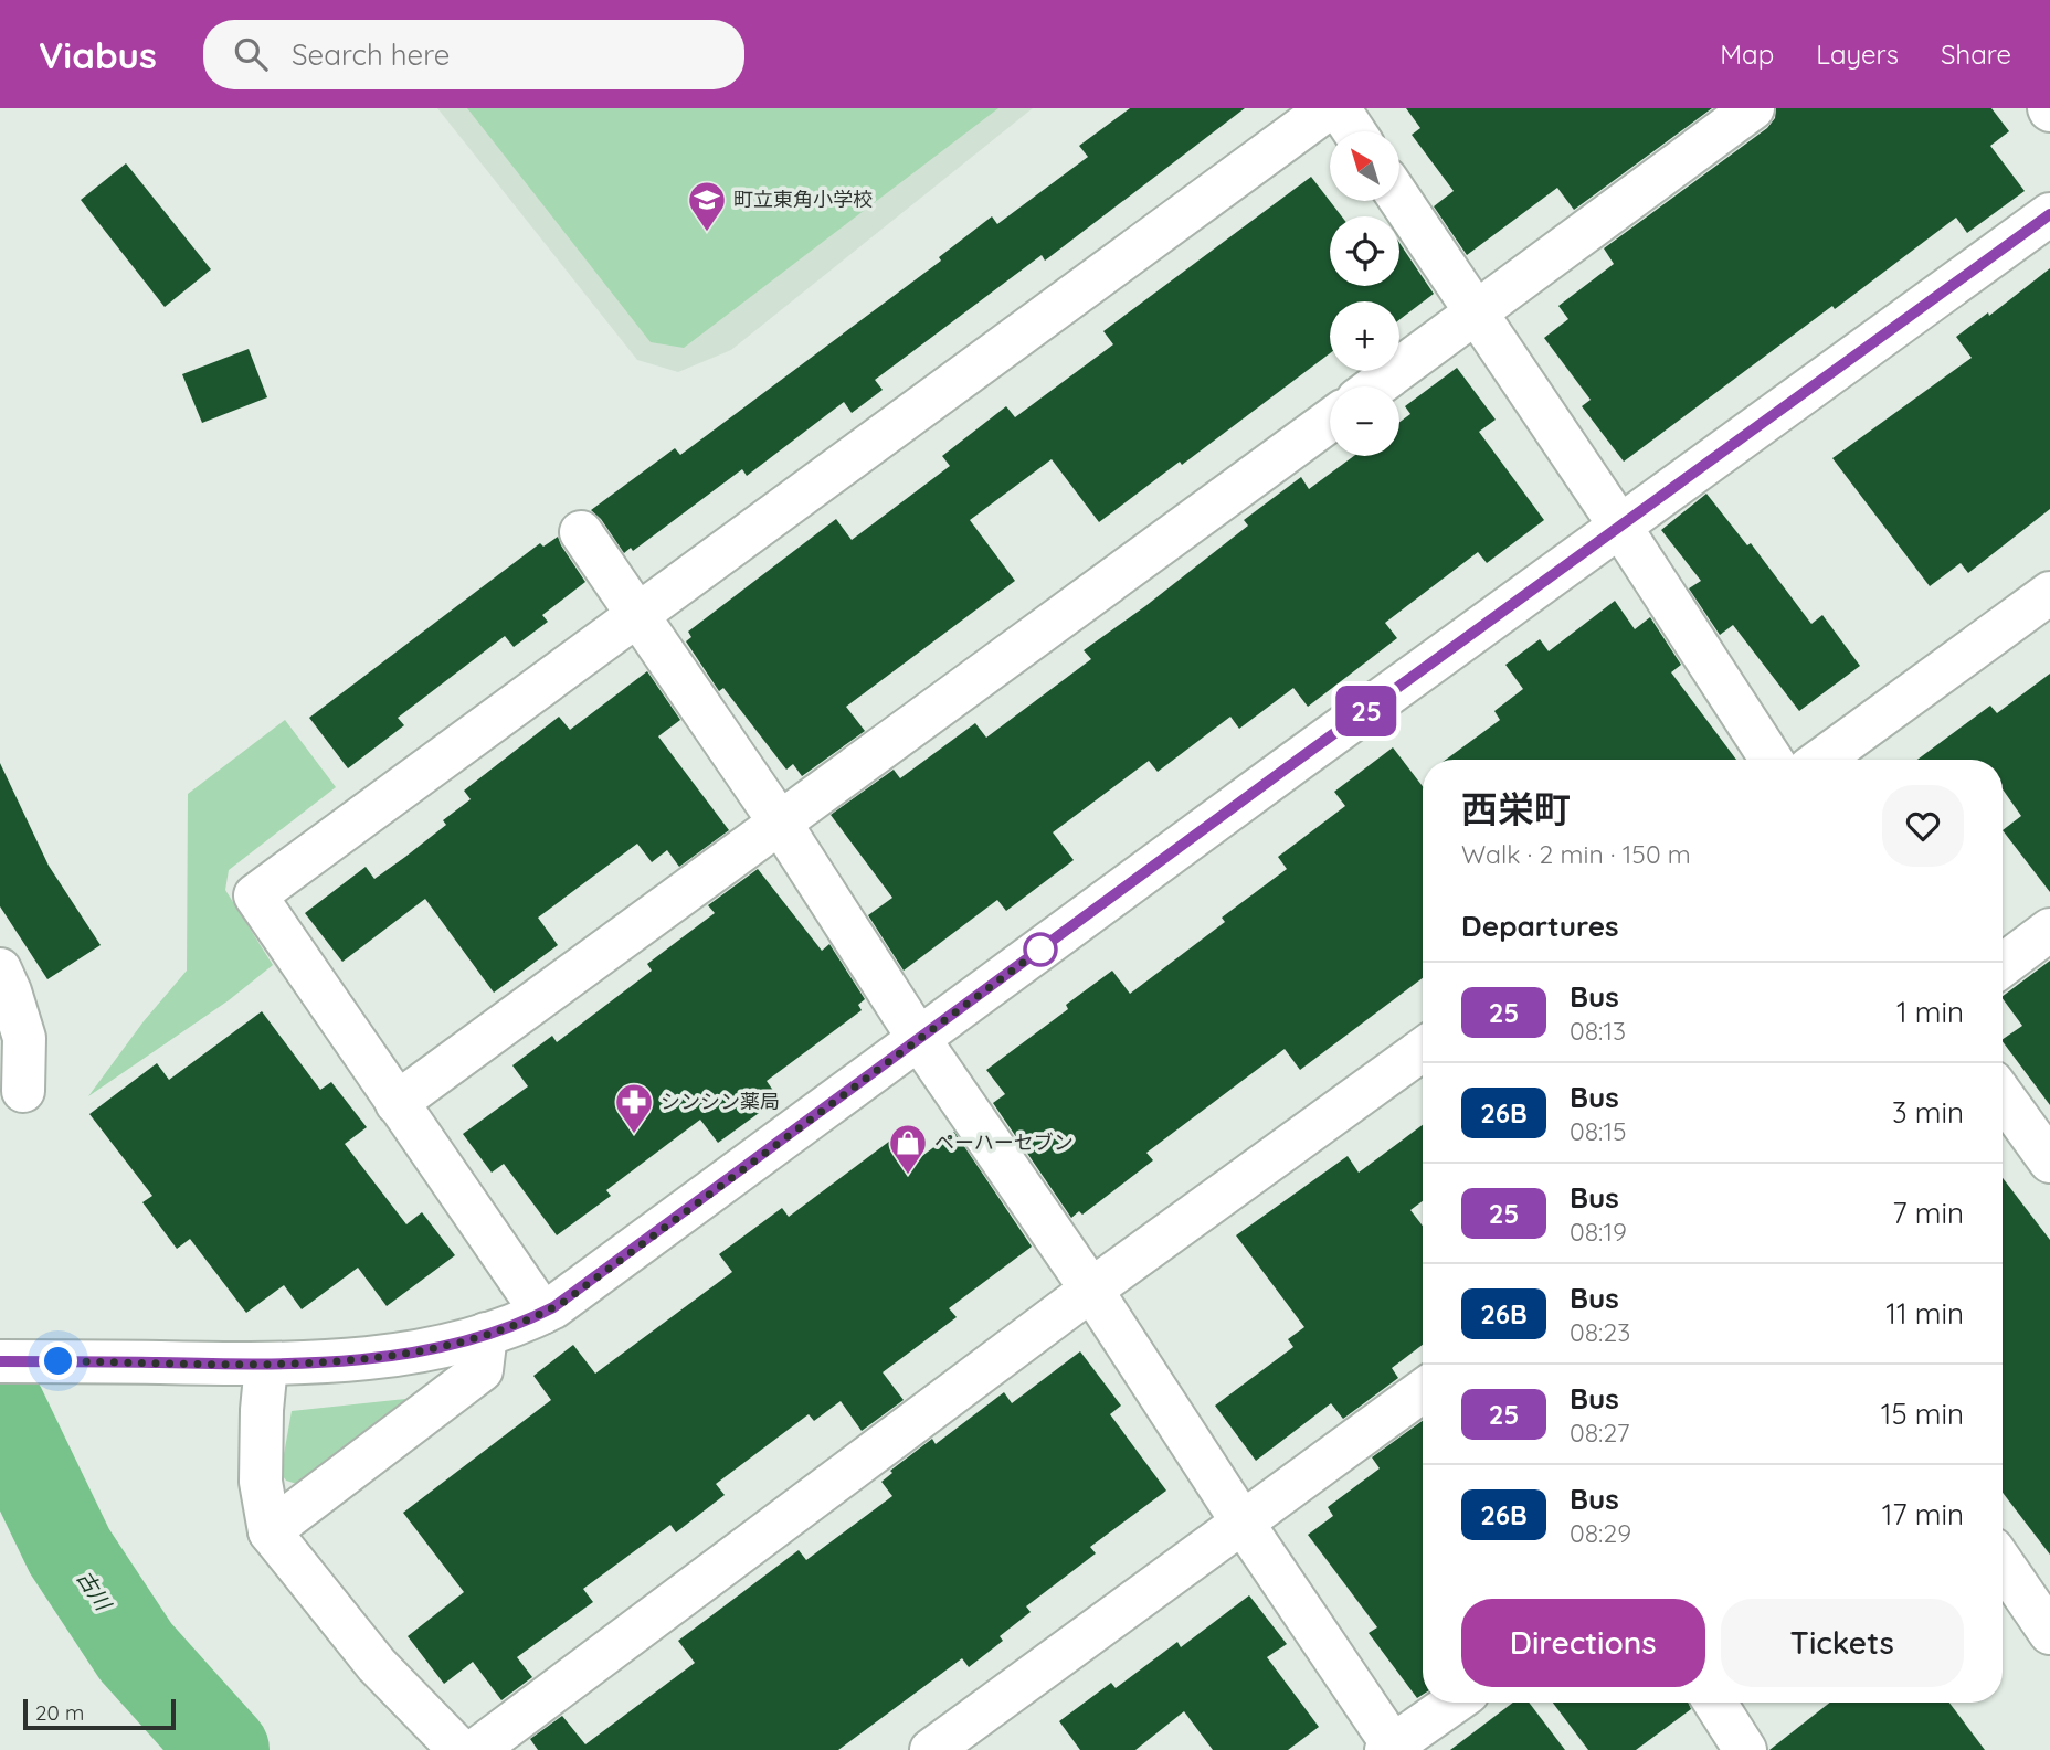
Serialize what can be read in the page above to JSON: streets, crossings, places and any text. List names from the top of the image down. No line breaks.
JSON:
{"water":["古川"],"places":{"school or university":["町立東角小学校"],"pharmacy":["シンシン薬局"],"shop":["ペーハーセブン"]},"lines":["bus line 25"],"scale_bar":"20 m","north":"top left","page":{"header":"Viabus","search":"Search here","nav":["Map","Layers","Share"],"on_map":"25","map_buttons":["+","−"],"heading":[["西栄町","Walk · 2 min · 150 m"],"Departures"],"list":[{"mark":"25","name":"Bus","note":"08:13","value":"1 min"},{"mark":"26B","name":"Bus","note":"08:15","value":"3 min"},{"mark":"25","name":"Bus","note":"08:19","value":"7 min"},{"mark":"26B","name":"Bus","note":"08:23","value":"11 min"},{"mark":"25","name":"Bus","note":"08:27","value":"15 min"},{"mark":"26B","name":"Bus","note":"08:29","value":"17 min"}],"buttons":["Directions","Tickets"],"scale":"20 m"}}
